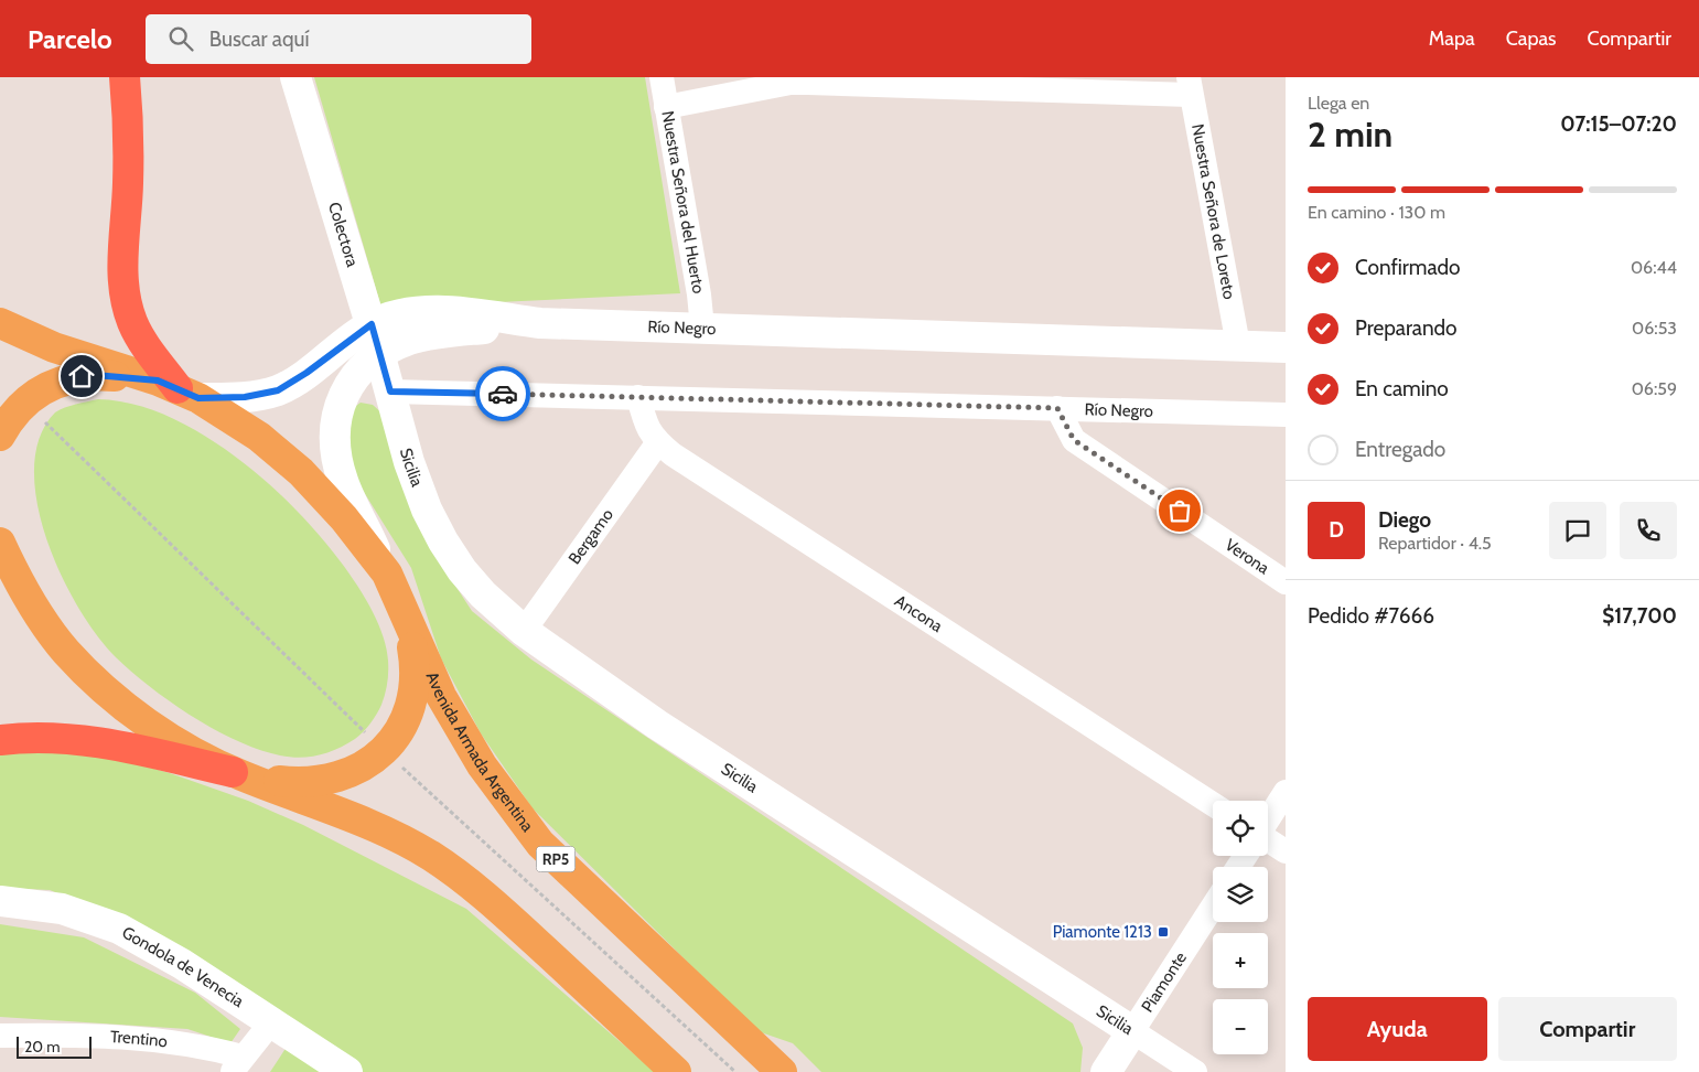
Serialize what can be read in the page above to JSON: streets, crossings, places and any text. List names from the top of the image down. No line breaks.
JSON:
{"streets":{"main road":["Avenida Armada Argentina","RP5"],"street":["Nuestra Señora del Huerto","Nuestra Señora de Loreto","Colectora","Río Negro","Sicilia","Bergamo","Verona","Ancona","Gondola de Venecia","Piamonte","Trentino"]},"crossings":[["Nuestra Señora del Huerto","Río Negro"],["Nuestra Señora de Loreto","Río Negro"],["Colectora","Río Negro"],["Colectora","Sicilia"],["Río Negro","Sicilia"],["Río Negro","Verona"],["Río Negro","Ancona"],["Río Negro","Avenida Armada Argentina"],["Sicilia","Bergamo"],["Sicilia","Piamonte"],["Bergamo","Ancona"]],"places":{"transit":["Piamonte 1213"]},"scale_bar":"20 m","page":{"header":"Parcelo","search":"Buscar aquí","nav":["Mapa","Capas","Compartir"],"heading":["2 min","Llega en","07:15–07:20"],"panel":["Diego","Repartidor · 4.5","Pedido #7666","$17,700"],"bar":"En camino · 130 m","list":[["Confirmado","06:44"],["Preparando","06:53"],["En camino","06:59"],"Entregado"],"round":"D","map_buttons":["+","−"],"buttons":["Ayuda","Compartir"],"scale":"20 m"}}
